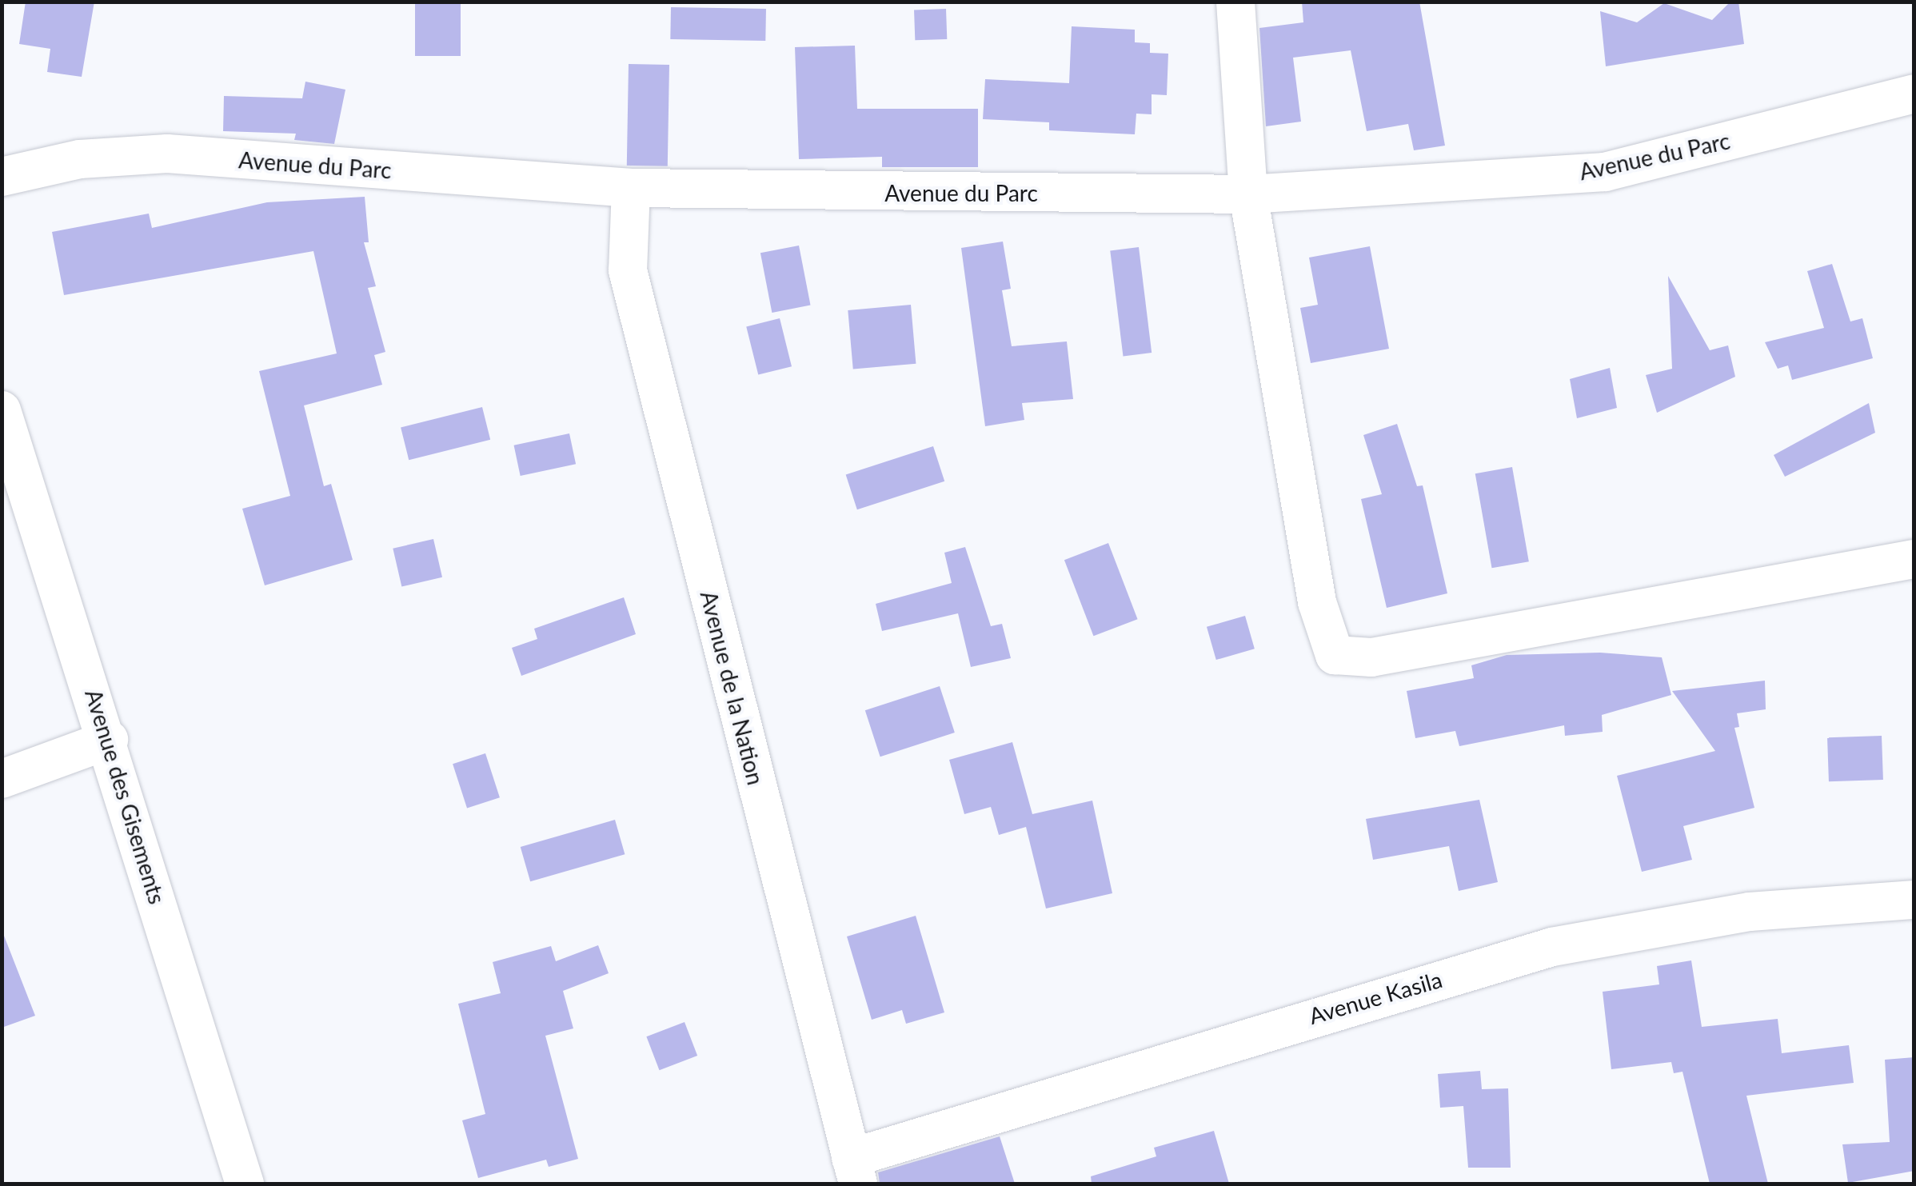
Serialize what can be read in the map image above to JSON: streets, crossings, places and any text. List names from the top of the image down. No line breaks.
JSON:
{"streets":{"street":["Avenue du Parc","Avenue de la Nation","Avenue des Gisements","Avenue Kasila"]},"crossings":[["Avenue du Parc","Avenue de la Nation"],["Avenue de la Nation","Avenue Kasila"]]}
